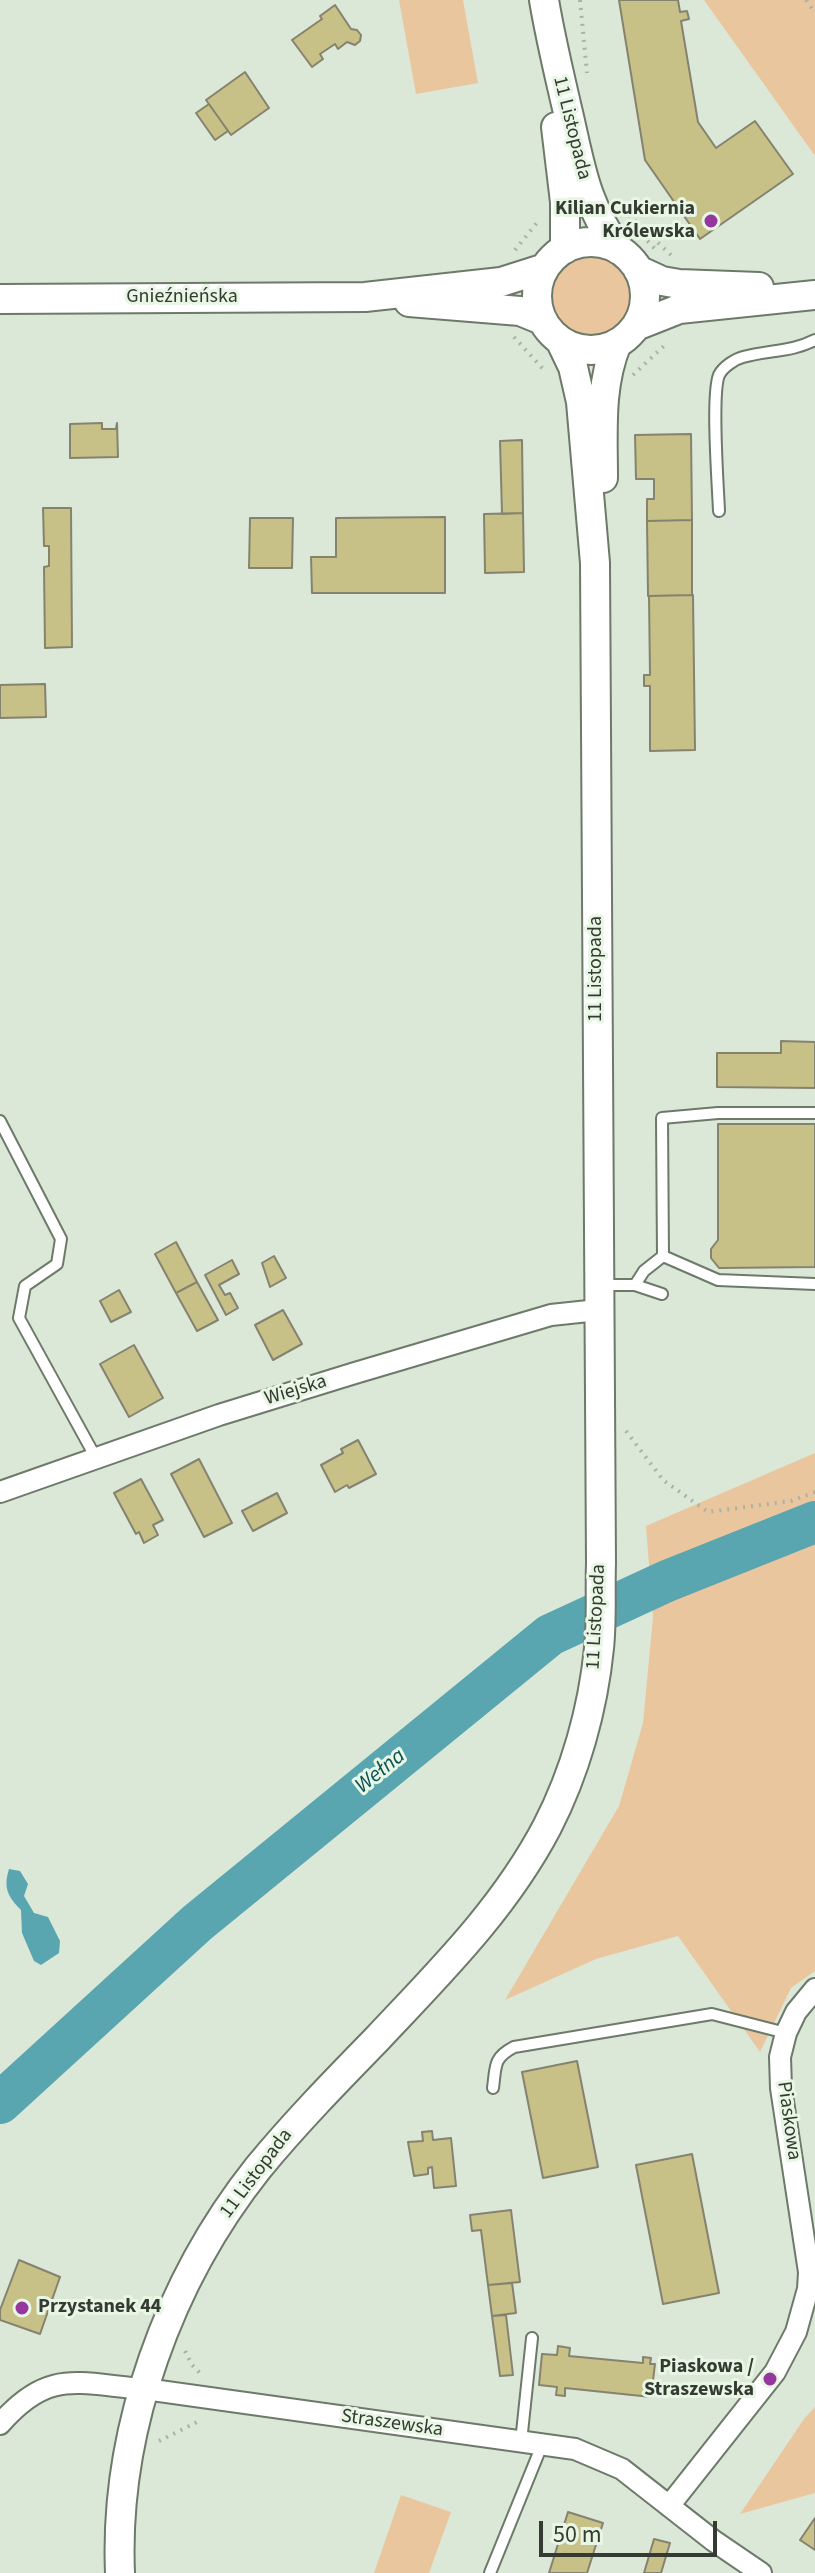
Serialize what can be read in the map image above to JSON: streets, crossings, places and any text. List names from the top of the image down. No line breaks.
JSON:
{"streets":{"main road":["11 Listopada","Gnieźnieńska"],"street":["Wiejska","Piaskowa","Straszewska"]},"crossings":[["11 Listopada","Gnieźnieńska"],["11 Listopada","Wiejska"],["11 Listopada","Straszewska"],["Piaskowa","Straszewska"]],"water":["Wełna"],"places":["Kilian Cukiernia Królewska","Przystanek 44","Piaskowa / Straszewska"],"scale_bar":"50 m"}
